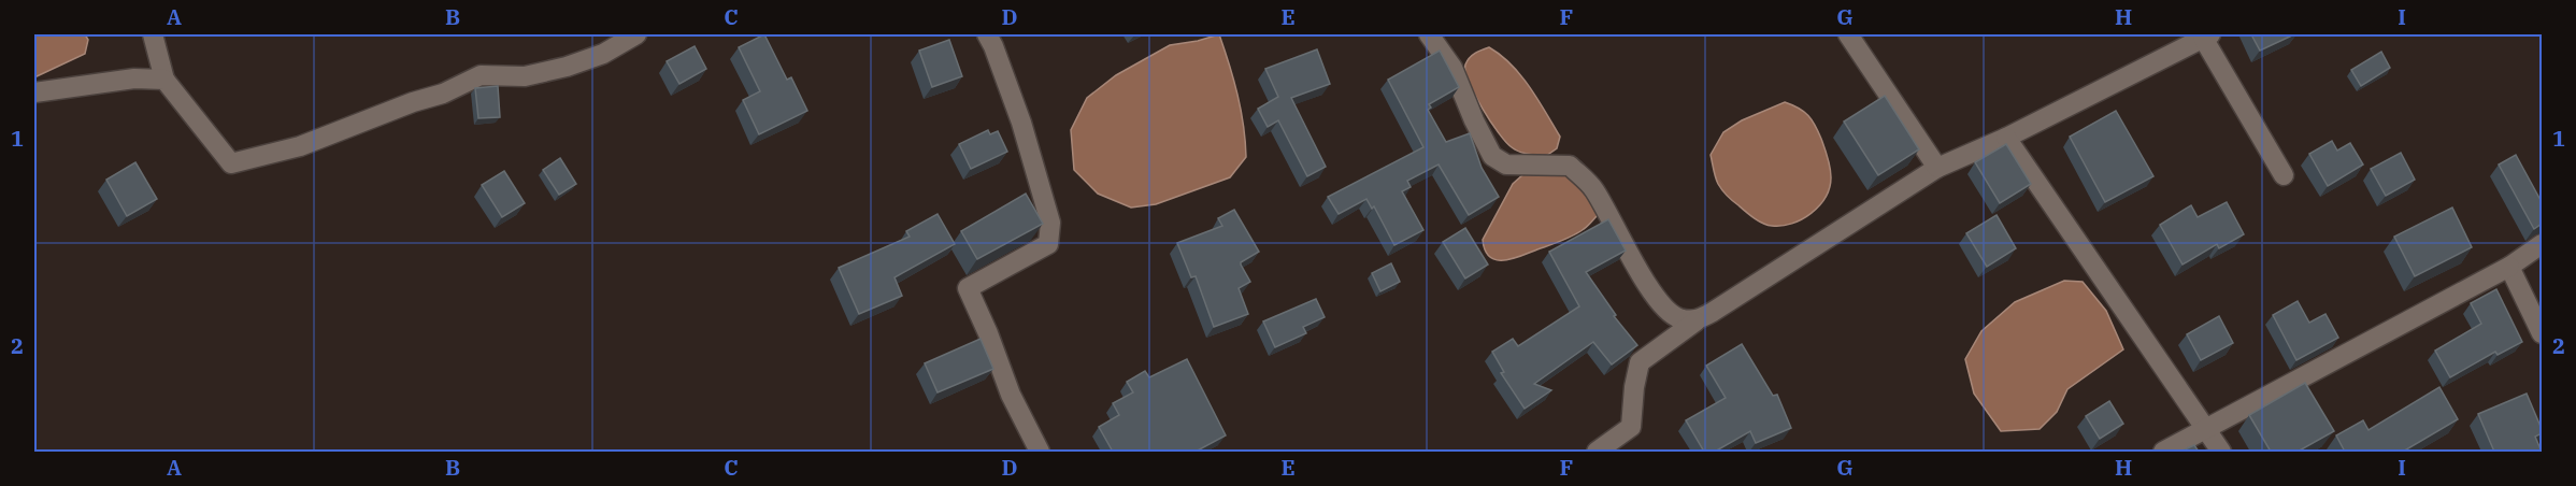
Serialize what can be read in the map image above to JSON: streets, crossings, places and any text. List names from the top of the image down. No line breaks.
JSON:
{"grid":{"columns":["A","B","C","D","E","F","G","H","I"],"rows":["1","2"]}}
